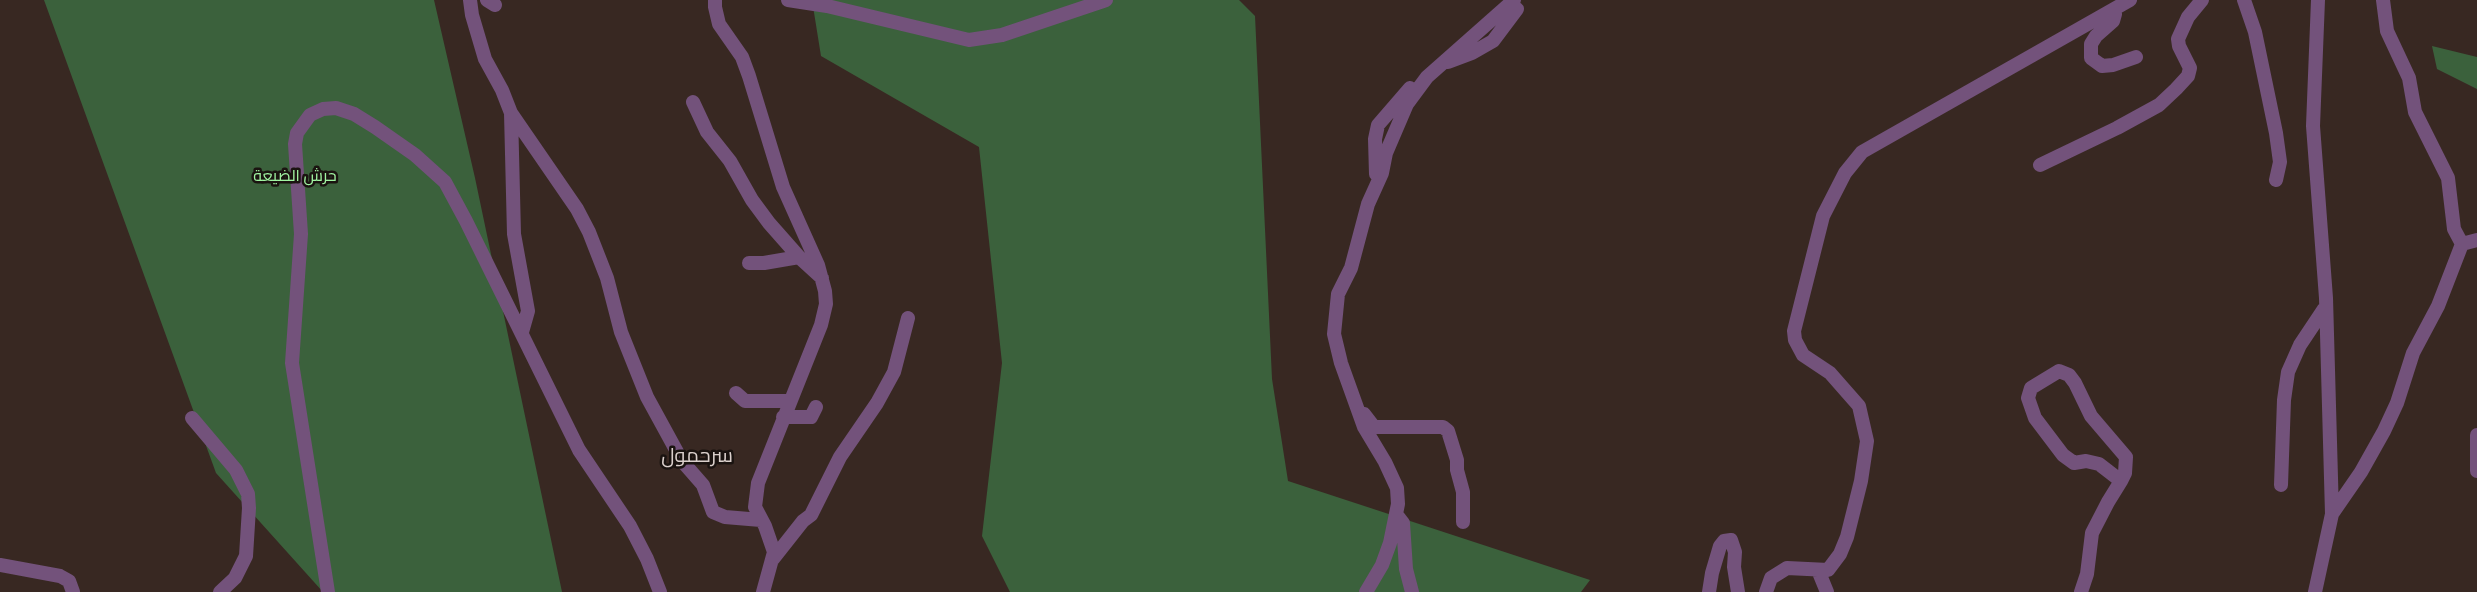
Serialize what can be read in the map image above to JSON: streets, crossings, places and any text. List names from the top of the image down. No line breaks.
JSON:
{"districts":["سرحمول"],"parks":["حرش الضيعة"]}
